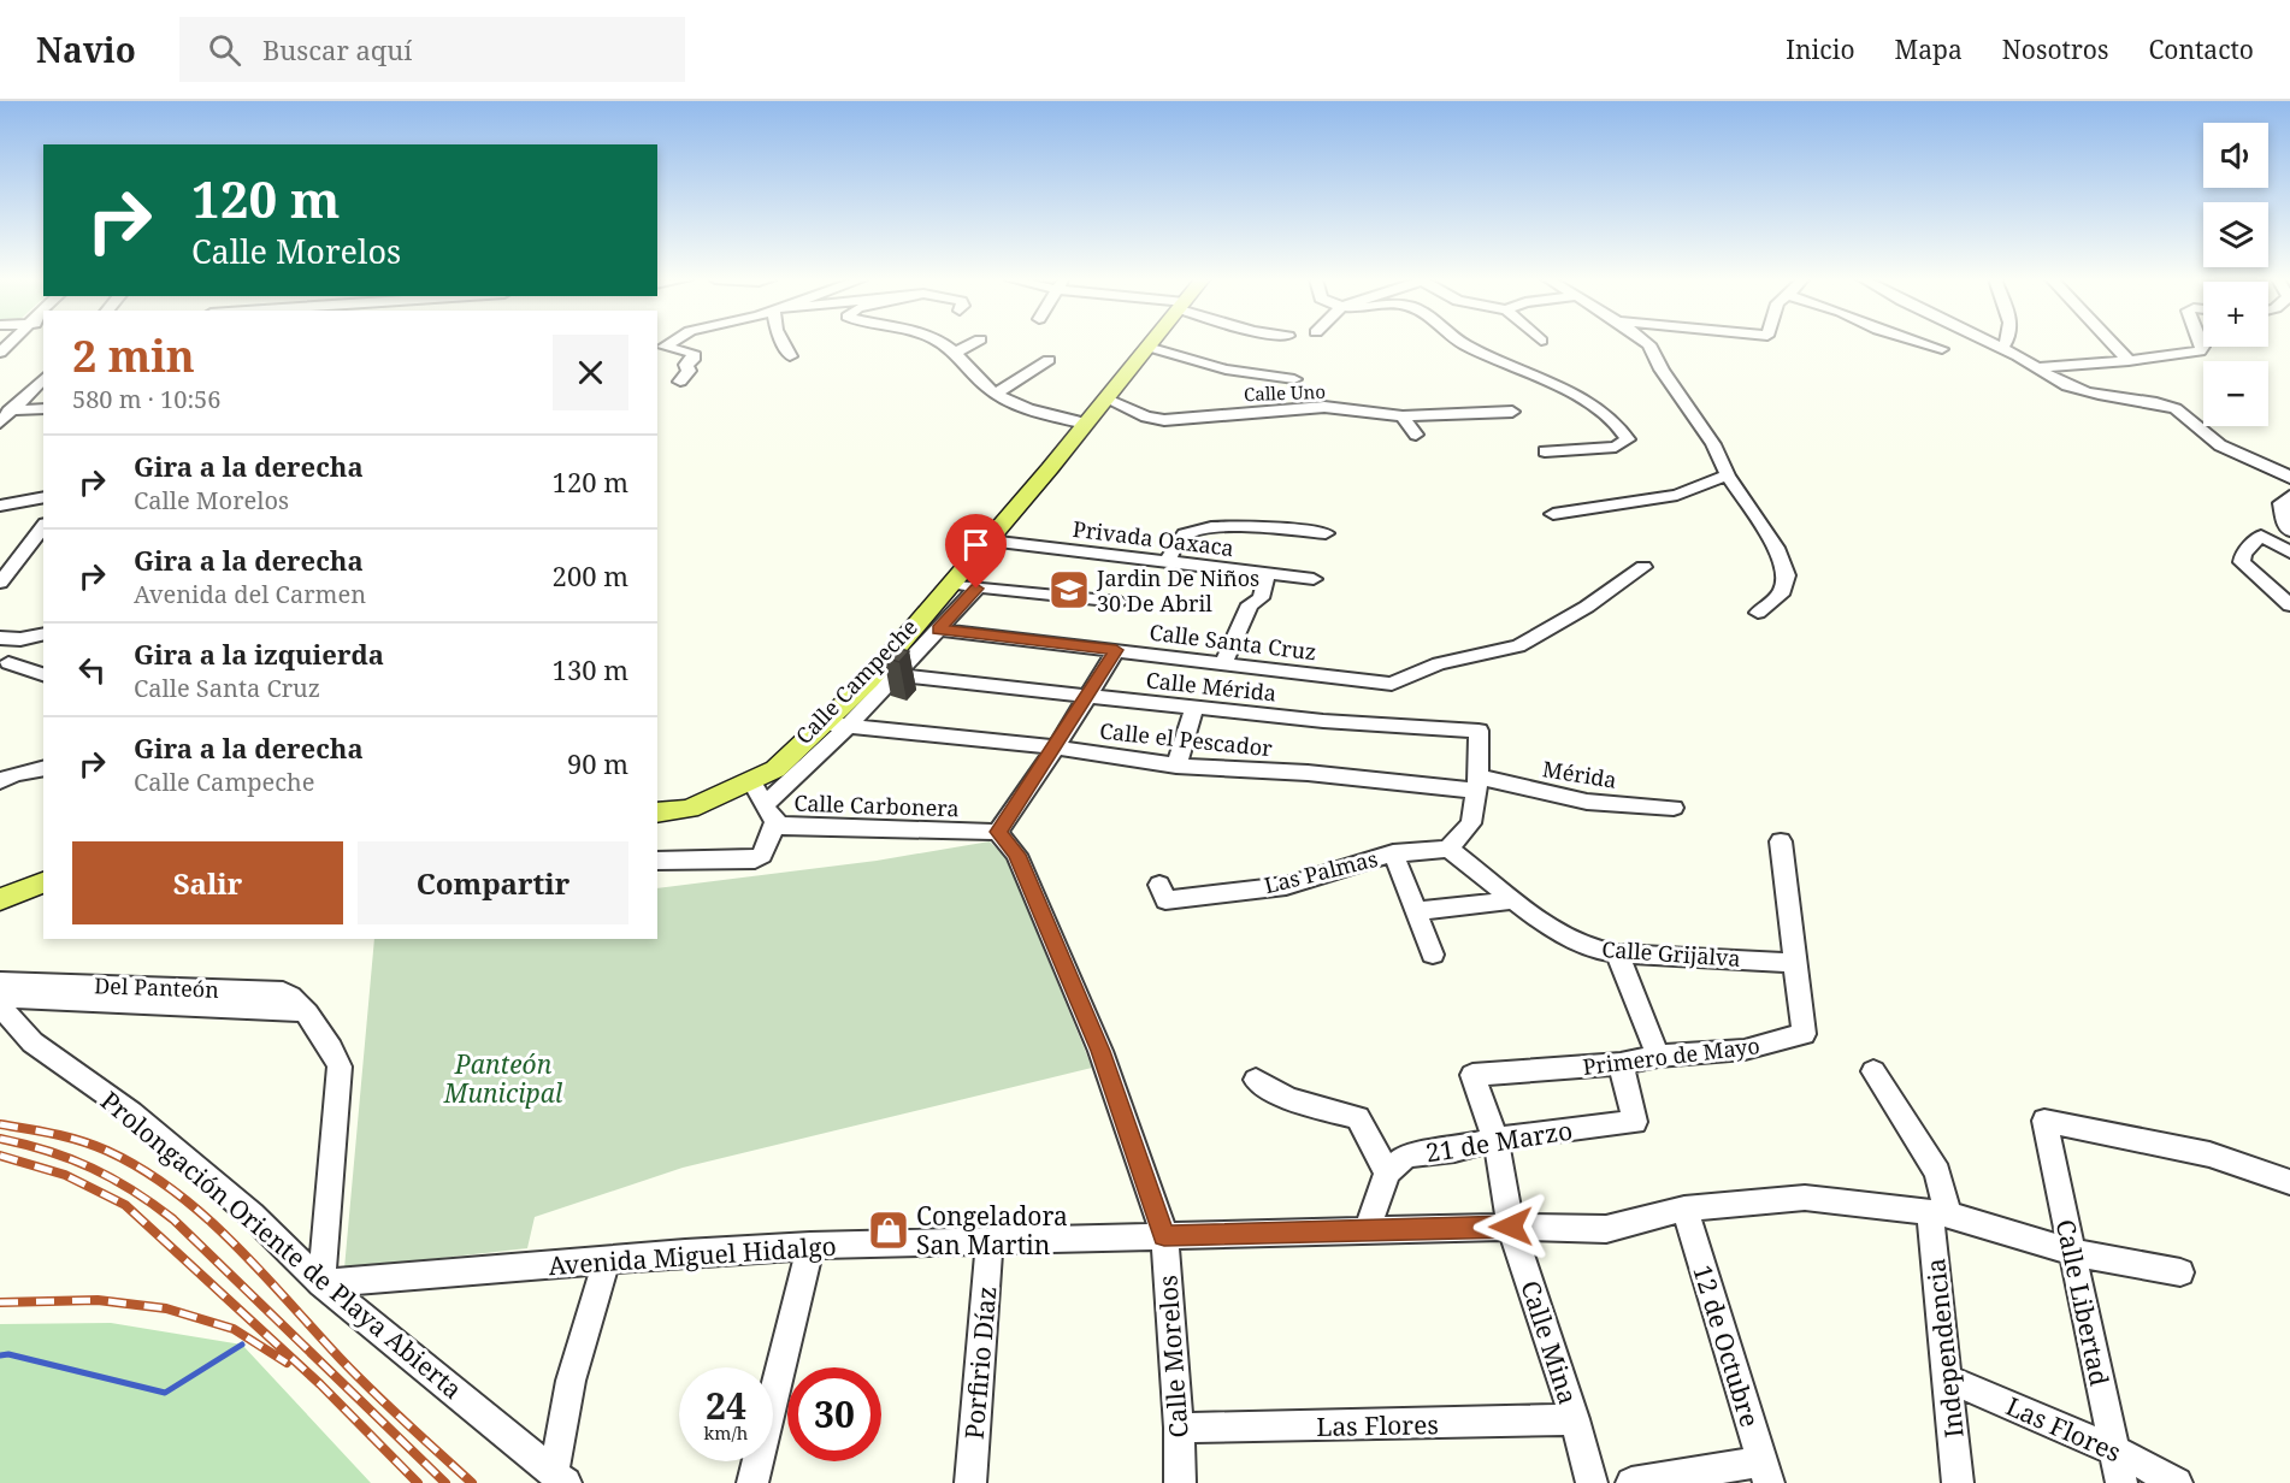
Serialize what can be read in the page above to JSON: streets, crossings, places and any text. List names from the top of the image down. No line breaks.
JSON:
{"streets":{"street":["Calle Uno","Privada Oaxaca","Calle Santa Cruz","Calle Campeche","Calle Mérida","Calle el Pescador","Mérida","Calle Carbonera","Las Palmas","Calle Grijalva","Del Panteón","Primero de Mayo","21 de Marzo","Prolongación Oriente de Playa Abierta","Avenida Miguel Hidalgo","Calle Libertad","Calle Mina","12 de Octubre","Independencia","Calle Morelos","Porfirio Díaz","Las Flores"]},"crossings":[["Calle Santa Cruz","Calle Campeche"],["Calle Campeche","Calle Mérida"],["Calle Campeche","Calle el Pescador"],["Calle Campeche","Calle Carbonera"],["Calle Mérida","Calle el Pescador"],["Calle Mérida","Mérida"],["Calle el Pescador","Mérida"],["Calle Carbonera","Calle Morelos"],["Las Palmas","Calle Grijalva"],["Calle Grijalva","Primero de Mayo"],["Del Panteón","Prolongación Oriente de Playa Abierta"],["Del Panteón","Avenida Miguel Hidalgo"],["Primero de Mayo","21 de Marzo"],["Primero de Mayo","Calle Mina"],["21 de Marzo","Calle Mina"],["Prolongación Oriente de Playa Abierta","Avenida Miguel Hidalgo"],["Avenida Miguel Hidalgo","Calle Libertad"],["Avenida Miguel Hidalgo","Calle Mina"],["Avenida Miguel Hidalgo","12 de Octubre"],["Avenida Miguel Hidalgo","Independencia"],["Avenida Miguel Hidalgo","Calle Morelos"],["Avenida Miguel Hidalgo","Porfirio Díaz"],["Calle Libertad","Las Flores"],["Calle Mina","Las Flores"],["Independencia","Las Flores"],["Calle Morelos","Las Flores"]],"parks":["Panteón Municipal"],"places":{"school or university":["Jardin De Niños 30 De Abril"],"shop":["Congeladora San Martin"]},"page":{"header":"Navio","search":"Buscar aquí","nav":["Inicio","Mapa","Nosotros","Contacto"],"map_buttons":["+","−"],"turn":["120 m","Calle Morelos"],"heading":["2 min","580 m · 10:56"],"list":[{"name":"Gira a la derecha","note":"Calle Morelos","value":"120 m"},{"name":"Gira a la derecha","note":"Avenida del Carmen","value":"200 m"},{"name":"Gira a la izquierda","note":"Calle Santa Cruz","value":"130 m"},{"name":"Gira a la derecha","note":"Calle Campeche","value":"90 m"}],"buttons":["Salir","Compartir"],"speed":"24 km/h","limit":"30"}}
